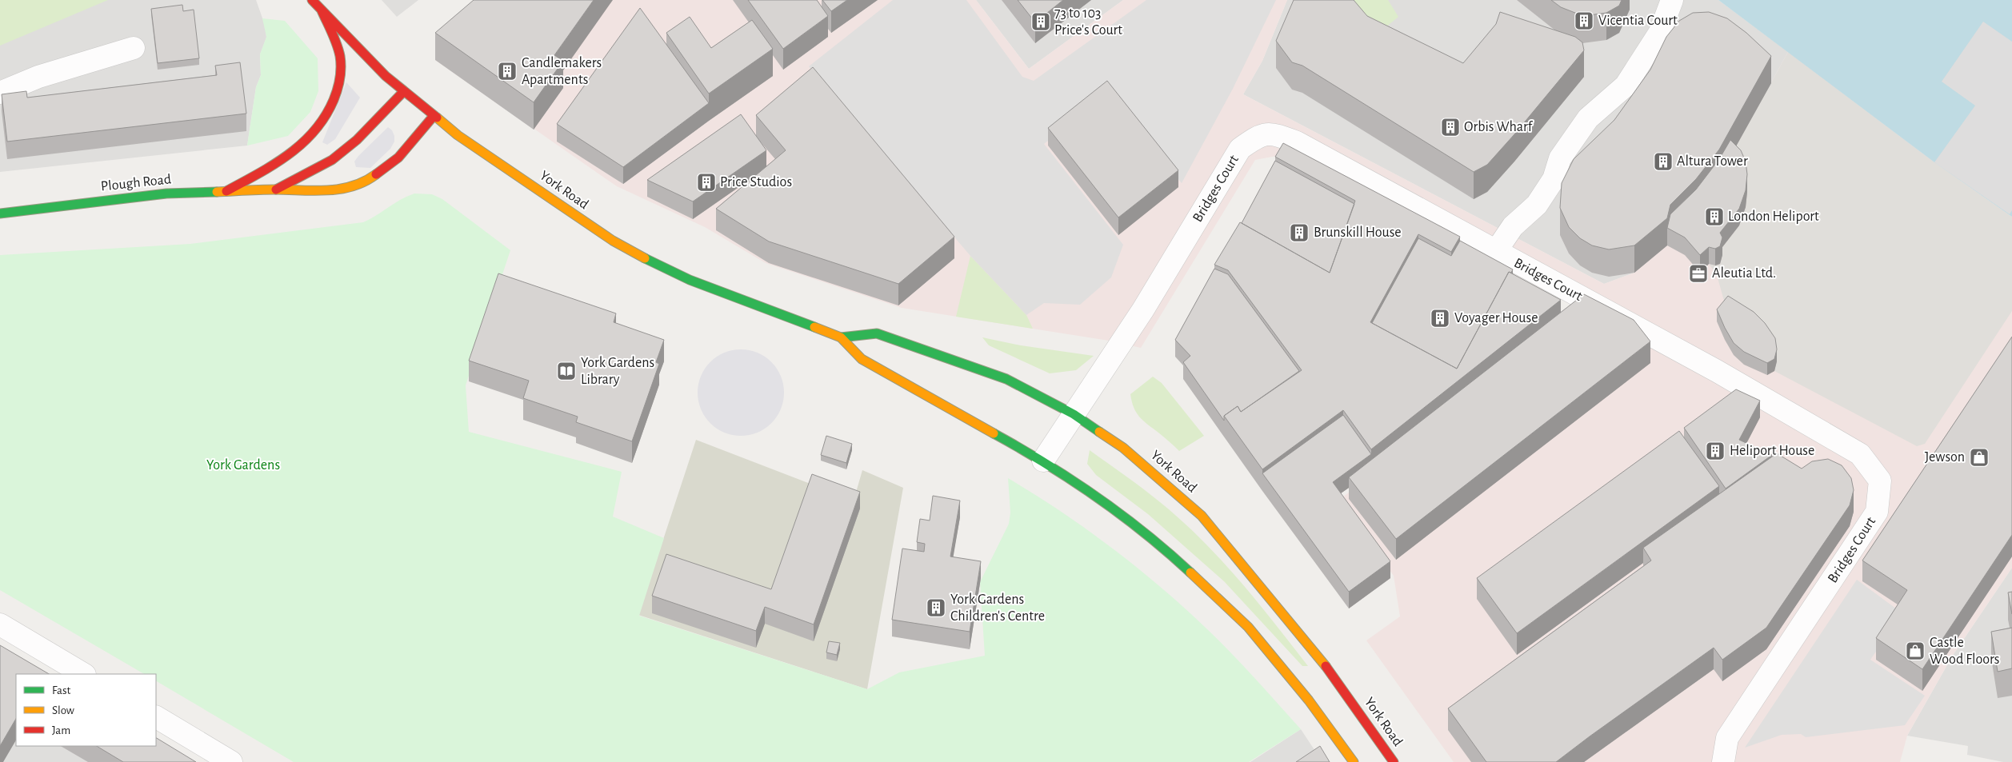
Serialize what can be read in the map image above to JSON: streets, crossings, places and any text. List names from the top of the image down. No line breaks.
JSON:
{"streets":{"main road":["Plough Road","York Road"],"street":["Bridges Court"]},"crossings":[["Plough Road","York Road"],["Bridges Court","York Road"]],"parks":["York Gardens"],"places":{"building":["Vicentia Court","73 to 103 Price's Court","Candlemakers Apartments","Orbis Wharf","Altura Tower","Price Studios","London Heliport","Brunskill House","Voyager House","Heliport House","York Gardens Children's Centre"],"office":["Aleutia Ltd."],"library":["York Gardens Library"],"shop":["Jewson","Castle Wood Floors"]},"legend":["Fast","Slow","Jam"]}
